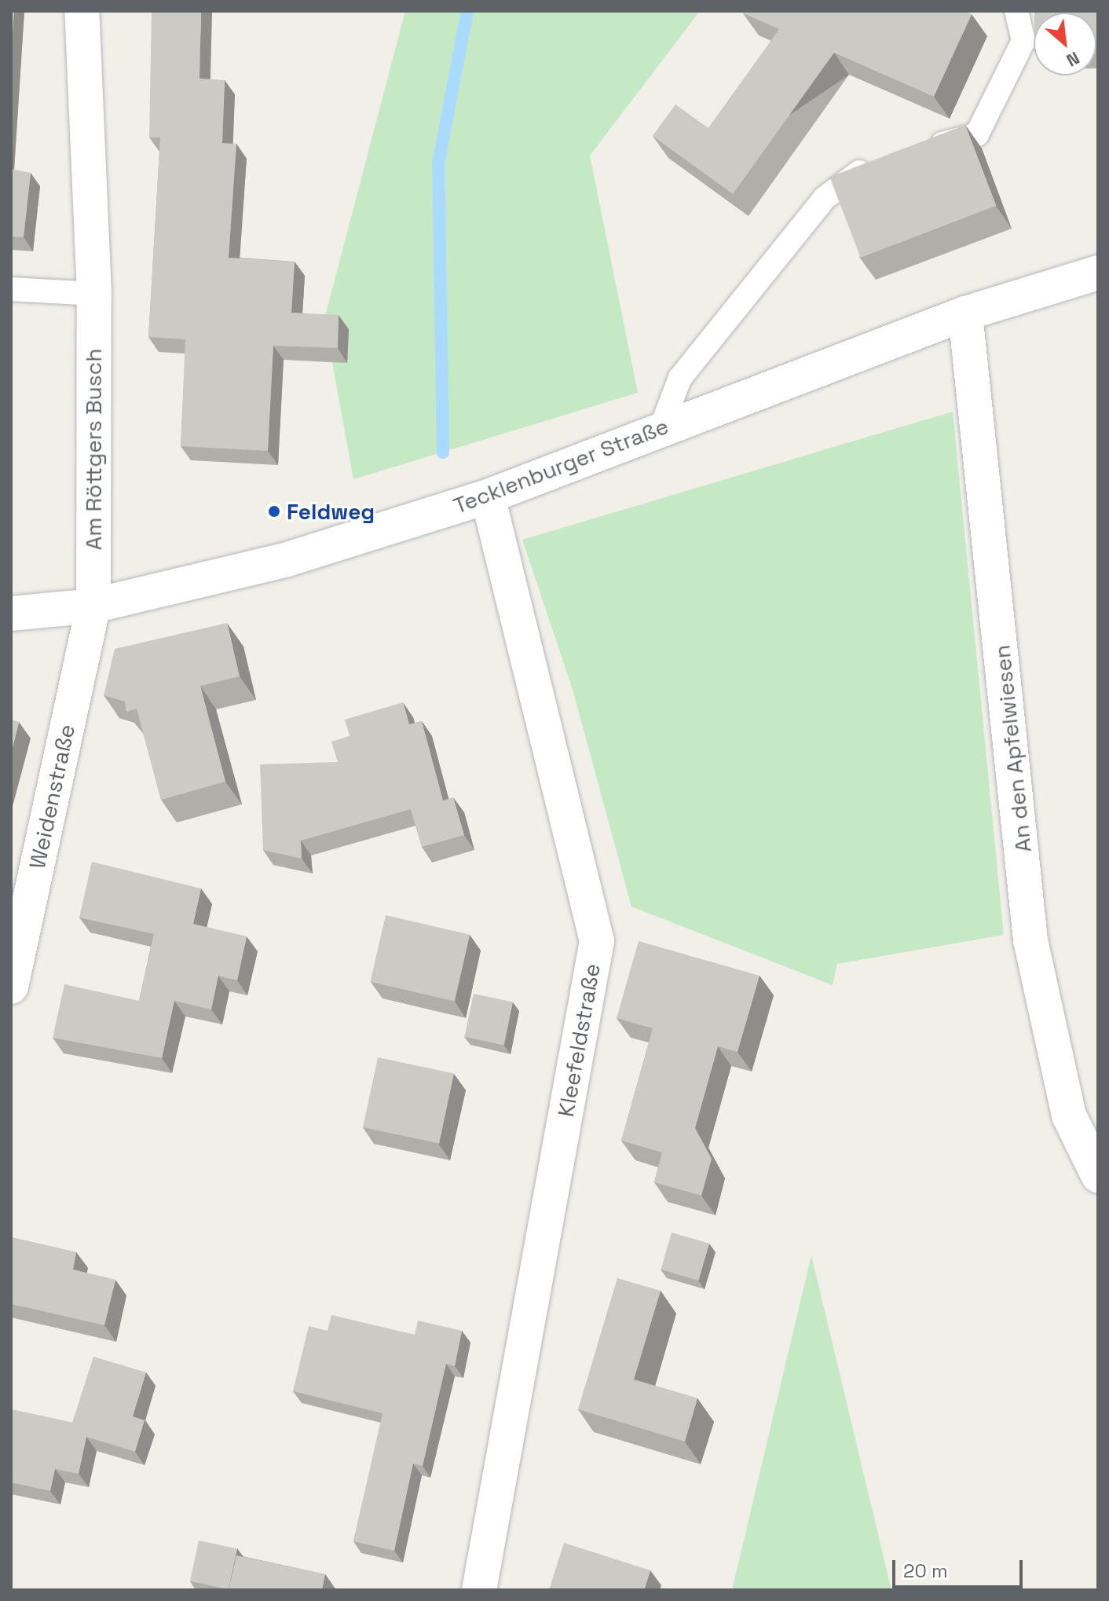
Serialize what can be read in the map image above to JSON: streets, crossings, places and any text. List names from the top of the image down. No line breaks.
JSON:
{"streets":{"street":["Am Röttgers Busch","Tecklenburger Straße","An den Apfelwiesen","Weidenstraße","Kleefeldstraße"]},"crossings":[["Am Röttgers Busch","Tecklenburger Straße"],["Am Röttgers Busch","Weidenstraße"],["Tecklenburger Straße","An den Apfelwiesen"],["Tecklenburger Straße","Weidenstraße"],["Tecklenburger Straße","Kleefeldstraße"]],"places":["Feldweg"],"scale_bar":"20 m","north":"bottom right"}
